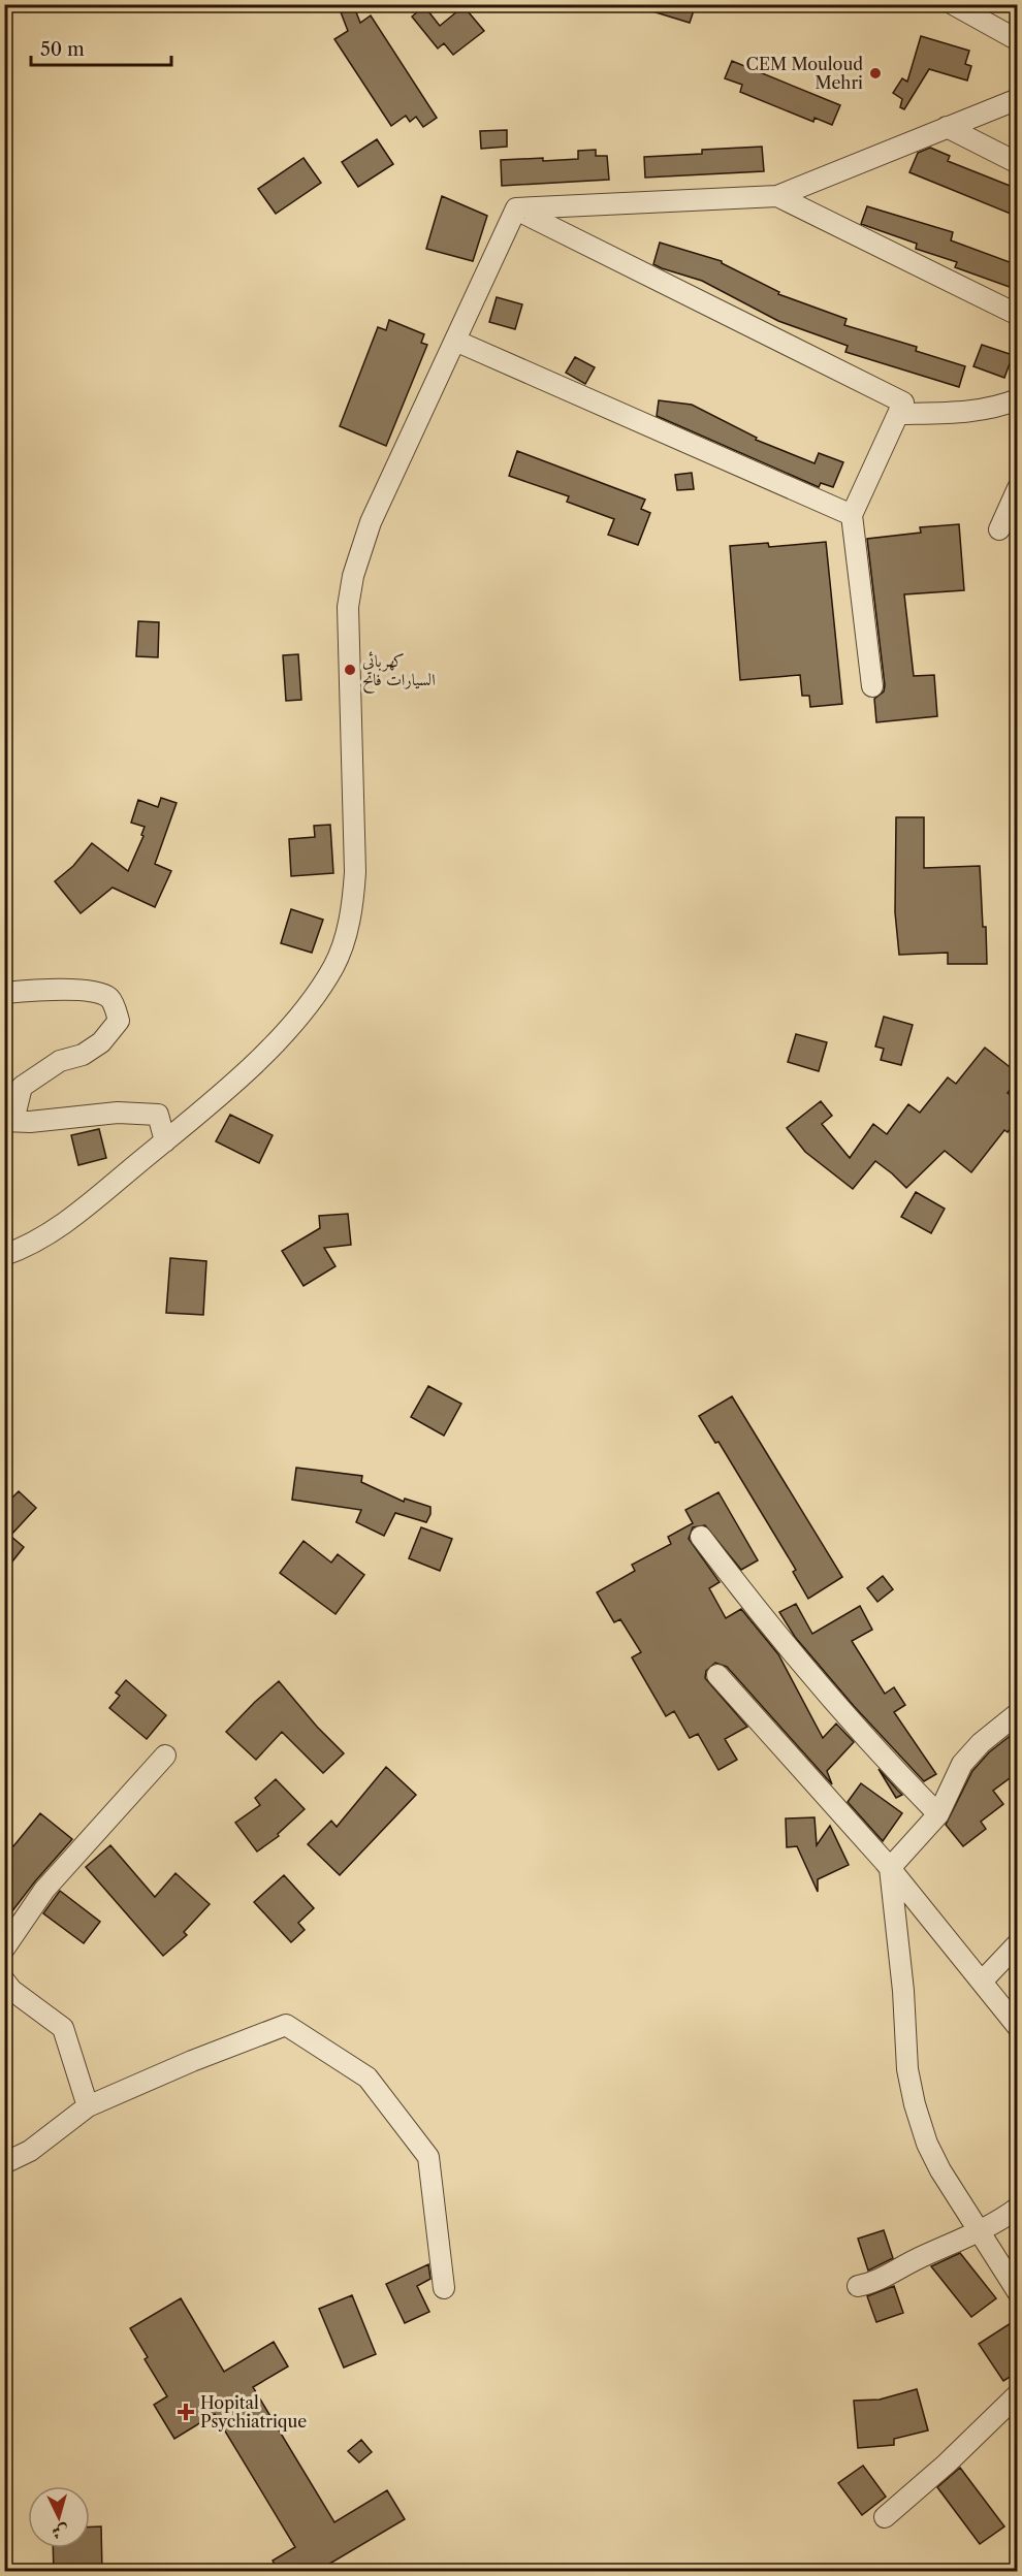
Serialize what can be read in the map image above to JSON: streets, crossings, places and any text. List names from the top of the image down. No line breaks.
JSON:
{"places":{"other":["CEM Mouloud Mehri","كهربائي السيارات فاتح"],"health":["Hopital Psychiatrique"]},"scale_bar":"50 m","north":"bottom"}
